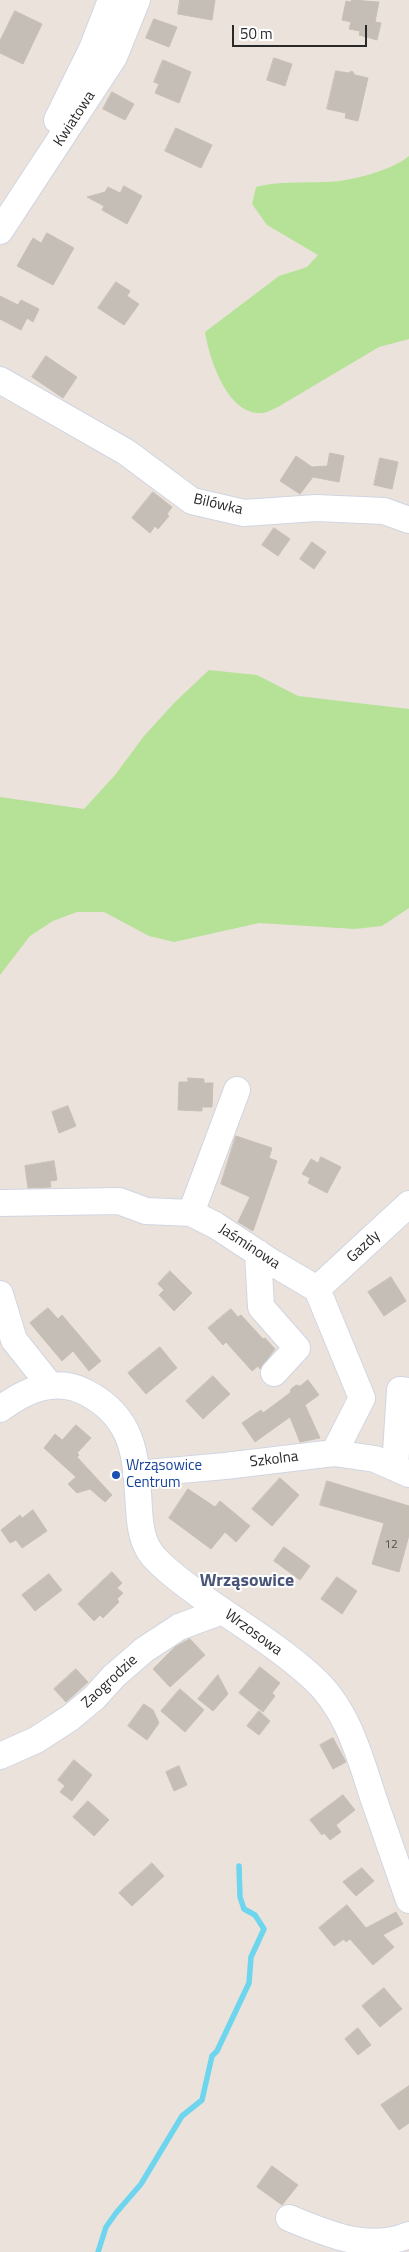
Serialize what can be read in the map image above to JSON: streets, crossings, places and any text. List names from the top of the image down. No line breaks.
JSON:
{"streets":{"street":["Kwiatowa","Bilówka","Jaśminowa","Gazdy","Szkolna","Wrzosowa","Zaogrodzie"]},"crossings":[["Jaśminowa","Gazdy"],["Szkolna","Wrzosowa"],["Wrzosowa","Zaogrodzie"]],"districts":["Wrząsowice"],"places":["Wrząsowice Centrum"],"house_numbers":["12"],"scale_bar":"50 m"}
